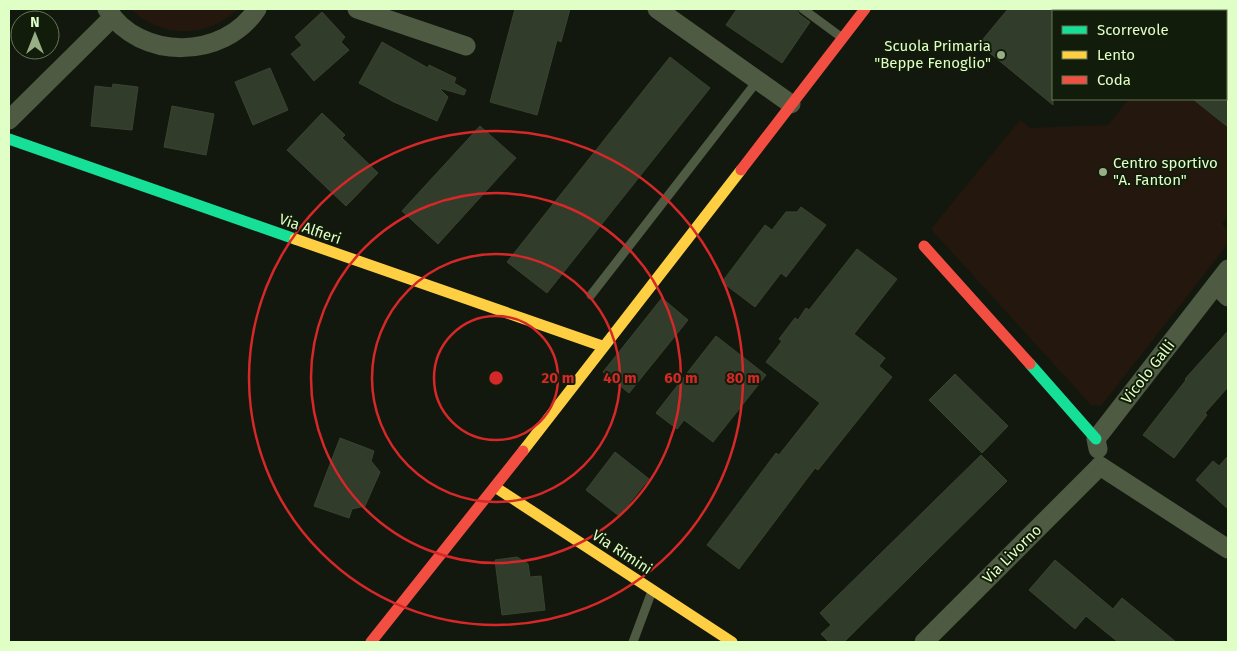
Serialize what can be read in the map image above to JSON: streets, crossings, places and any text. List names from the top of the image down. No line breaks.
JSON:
{"streets":{"street":["Via Alfieri","Vicolo Galli","Via Rimini","Via Livorno"]},"places":["Scuola Primaria \"Beppe Fenoglio\"","Centro sportivo \"A. Fanton\""],"legend":["Scorrevole","Lento","Coda"],"north":"top","rings":["20 m","40 m","60 m","80 m"]}
